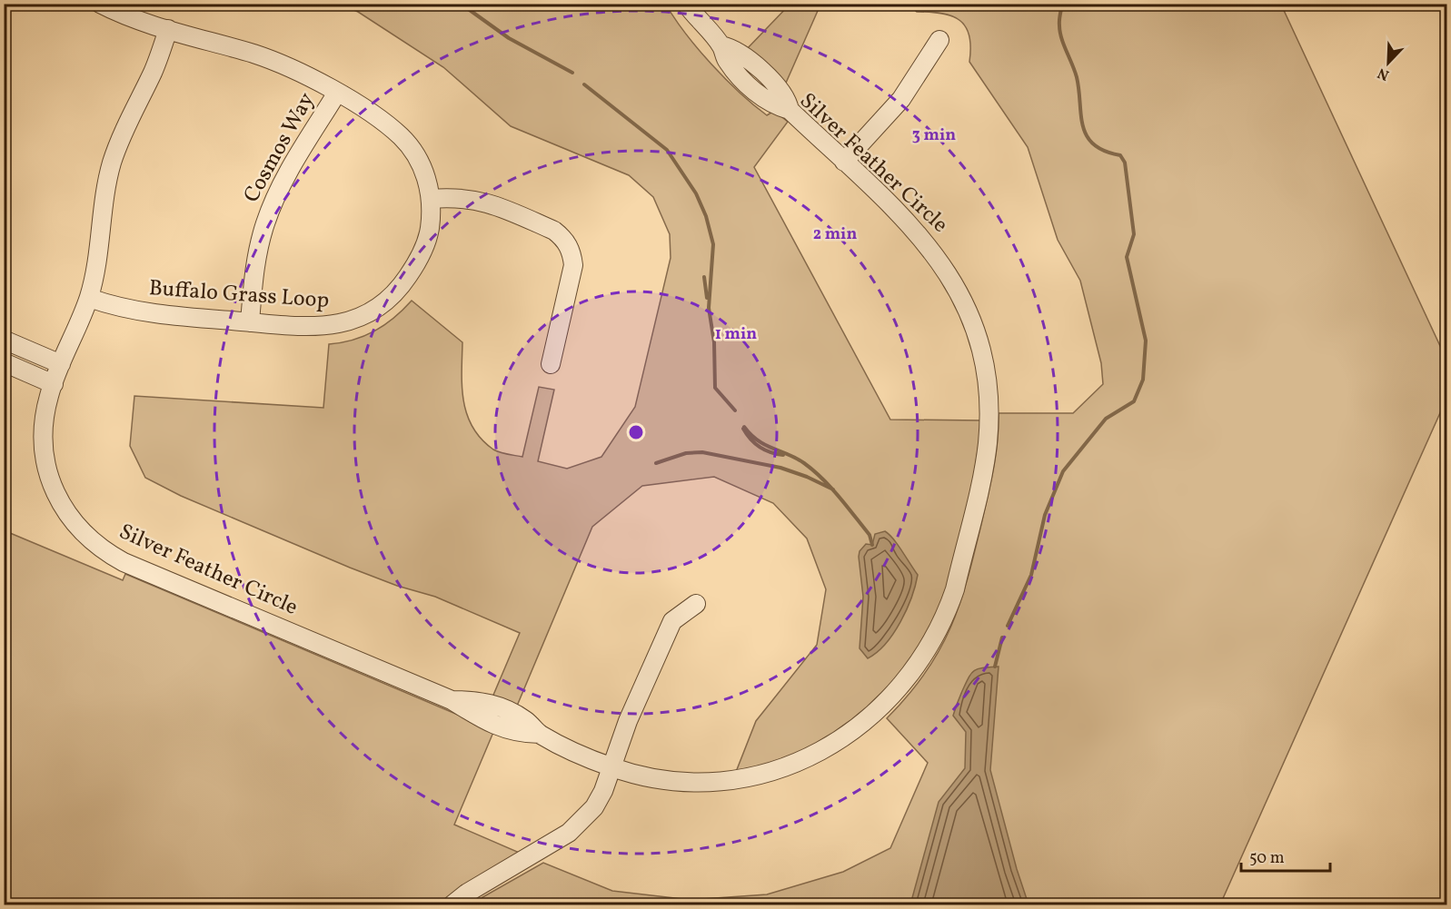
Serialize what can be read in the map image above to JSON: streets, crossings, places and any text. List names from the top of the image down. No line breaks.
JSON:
{"streets":{"street":["Cosmos Way","Silver Feather Circle","Buffalo Grass Loop"]},"crossings":[["Cosmos Way","Buffalo Grass Loop"],["Silver Feather Circle","Buffalo Grass Loop"]],"scale_bar":"50 m","north":"bottom left","rings":["3 min","2 min","1 min"]}
